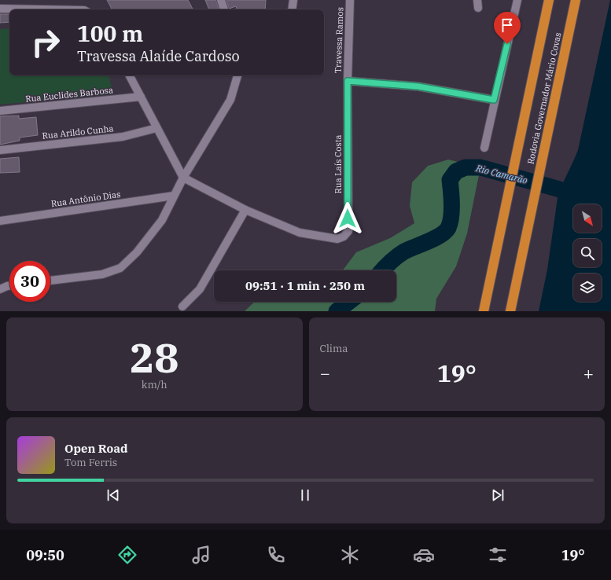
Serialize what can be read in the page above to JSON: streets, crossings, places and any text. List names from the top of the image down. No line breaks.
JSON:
{"streets":{"highway":["Rodovia Governador Mário Covas"],"street":["Travessa Ramos","Rua Euclides Barbosa","Rua Arildo Cunha","Rua Laís Costa","Rua Antônio Dias"]},"crossings":[["Travessa Ramos","Rua Laís Costa"]],"water":["Rio Camarão"],"north":"bottom right","page":{"turn":["100 m","Travessa Alaíde Cardoso"],"limit":"30","trip":"09:51 · 1 min · 250 m","tile":[["28","km/h"],"Clima"],"heat":["−","19°","+"],"song":["Open Road","Tom Ferris"],"tabs":["09:50","19°"]}}
